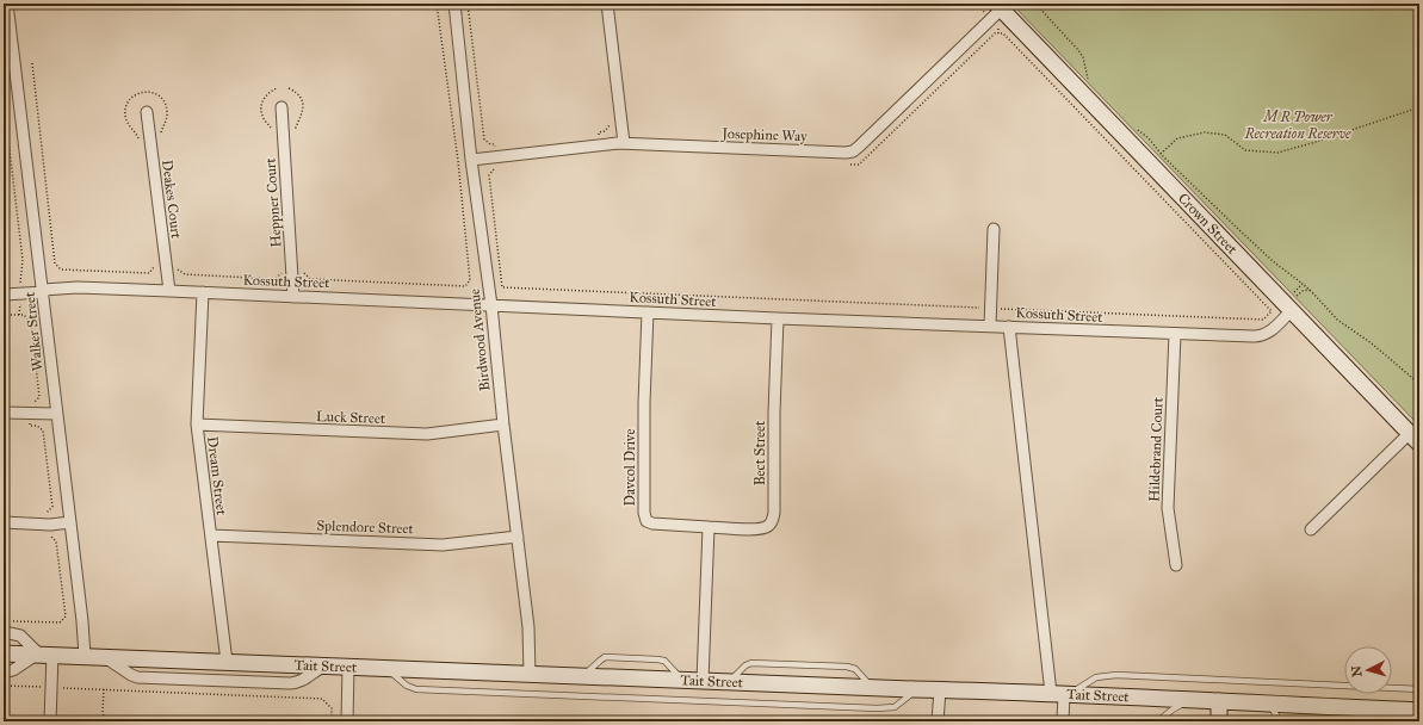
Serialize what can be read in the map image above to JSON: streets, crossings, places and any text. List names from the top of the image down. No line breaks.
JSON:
{"streets":{"street":["Josephine Way","Deakes Court","Heppner Court","Crown Street","Kossuth Street","Walker Street","Birdwood Avenue","Luck Street","Hildebrand Court","Bect Street","Davcol Drive","Dream Street","Splendore Street","Tait Street"]},"crossings":[["Josephine Way","Crown Street"],["Josephine Way","Birdwood Avenue"],["Deakes Court","Kossuth Street"],["Heppner Court","Kossuth Street"],["Crown Street","Kossuth Street"],["Kossuth Street","Walker Street"],["Kossuth Street","Birdwood Avenue"],["Kossuth Street","Hildebrand Court"],["Kossuth Street","Bect Street"],["Kossuth Street","Davcol Drive"],["Kossuth Street","Dream Street"],["Walker Street","Tait Street"],["Birdwood Avenue","Luck Street"],["Birdwood Avenue","Splendore Street"],["Birdwood Avenue","Tait Street"],["Luck Street","Dream Street"],["Bect Street","Davcol Drive"],["Dream Street","Splendore Street"],["Dream Street","Tait Street"]],"parks":["M R Power Recreation Reserve"],"north":"left"}
